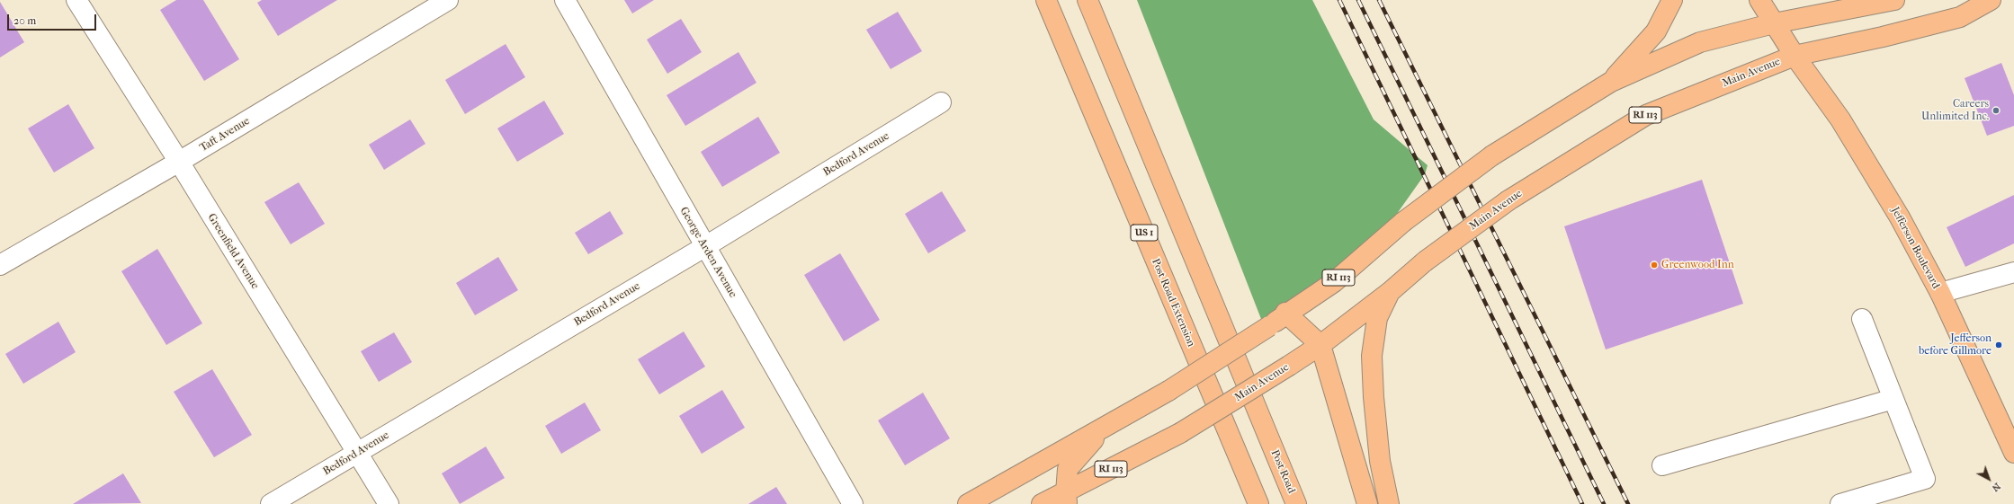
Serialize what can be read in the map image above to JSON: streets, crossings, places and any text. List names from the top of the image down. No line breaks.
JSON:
{"streets":{"main road":["Main Avenue","RI 113","US 1","Jefferson Boulevard","Post Road Extension","Post Road"],"street":["Taft Avenue","Bedford Avenue","Greenfield Avenue","George Arden Avenue"]},"crossings":[["Main Avenue","Jefferson Boulevard"],["Taft Avenue","Greenfield Avenue"],["Bedford Avenue","Greenfield Avenue"],["Bedford Avenue","George Arden Avenue"]],"places":["Careers Unlimited Inc.","Greenwood Inn","Jefferson before Gillmore"],"scale_bar":"20 m","north":"bottom right"}
